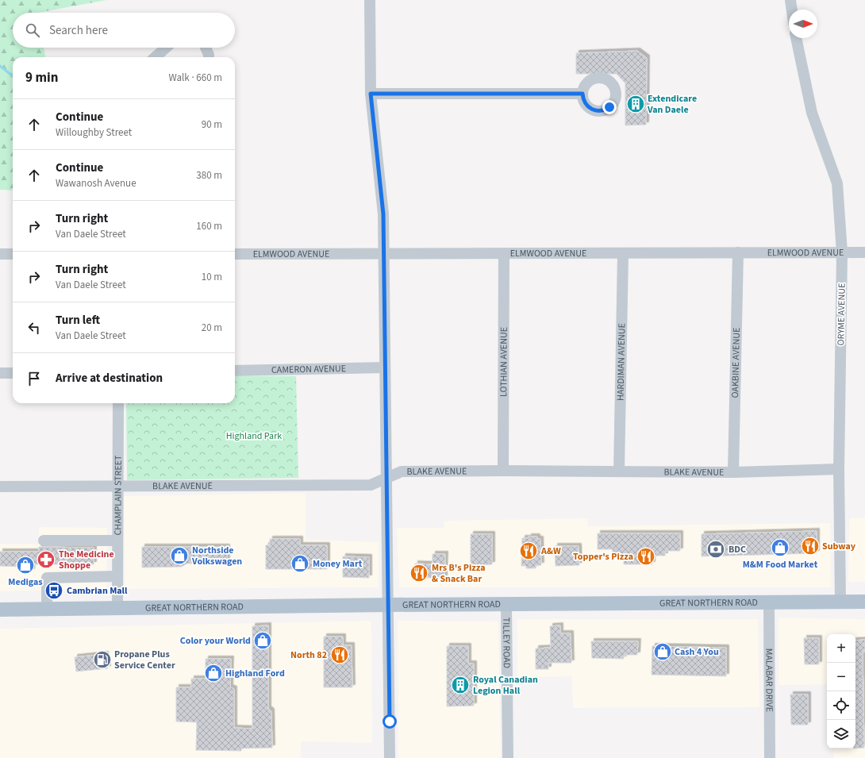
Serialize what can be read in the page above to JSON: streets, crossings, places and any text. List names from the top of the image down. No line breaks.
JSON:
{"streets":{"main road":["GREAT NORTHERN ROAD"],"street":["ELMWOOD AVENUE","ORYME AVENUE","LOTHIAN AVENUE","HARDIMAN AVENUE","OAKBINE AVENUE","CAMERON AVENUE","BLAKE AVENUE","CHAMPLAIN STREET","TILLEY ROAD","MALABAR DRIVE"]},"crossings":[["ELMWOOD AVENUE","ORYME AVENUE"],["ELMWOOD AVENUE","LOTHIAN AVENUE"],["ELMWOOD AVENUE","HARDIMAN AVENUE"],["ELMWOOD AVENUE","OAKBINE AVENUE"],["ORYME AVENUE","BLAKE AVENUE"],["ORYME AVENUE","GREAT NORTHERN ROAD"],["LOTHIAN AVENUE","BLAKE AVENUE"],["HARDIMAN AVENUE","BLAKE AVENUE"],["OAKBINE AVENUE","BLAKE AVENUE"],["BLAKE AVENUE","CHAMPLAIN STREET"],["CHAMPLAIN STREET","GREAT NORTHERN ROAD"],["GREAT NORTHERN ROAD","TILLEY ROAD"],["GREAT NORTHERN ROAD","MALABAR DRIVE"]],"parks":["Highland Park"],"places":{"building":["Extendicare Van Daele","Royal Canadian Legion Hall"],"restaurant":["Subway","A&W","Topper's Pizza","Mrs B's Pizza & Snack Bar","North 82"],"shop":["M&M Food Market","Northside Volkswagen","Money Mart","Medigas","Color your World","Cash 4 You","Highland Ford"],"bank":["BDC"],"pharmacy":["The Medicine Shoppe"],"bus stop":["Cambrian Mall"],"fuel station":["Propane Plus Service Center"]},"north":"right","page":{"search":"Search here","heading":["9 min","Walk · 660 m"],"list":[["Continue","Willoughby Street","90 m"],["Continue","Wawanosh Avenue","380 m"],["Turn right","Van Daele Street","160 m"],["Turn right","Van Daele Street","10 m"],["Turn left","Van Daele Street","20 m"],"Arrive at destination"],"map_buttons":["+","−"]}}
